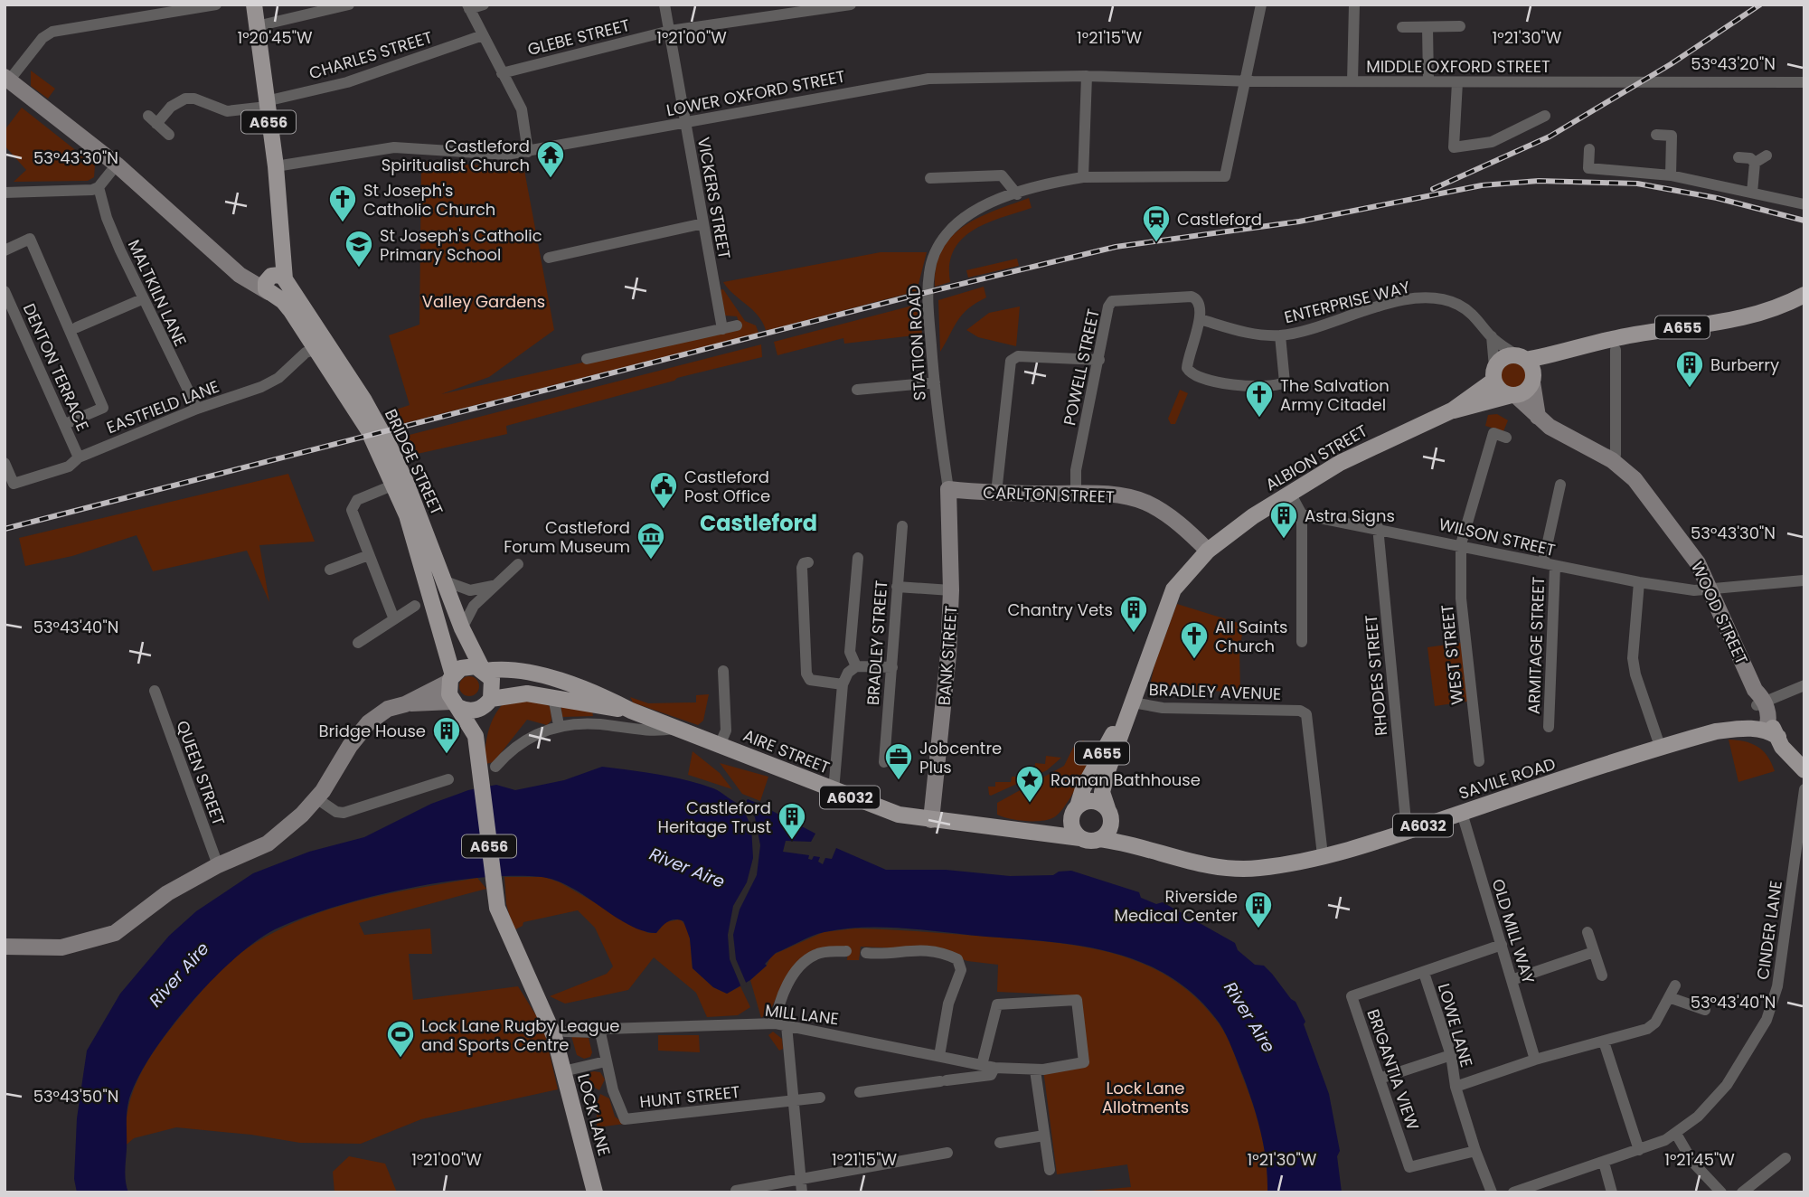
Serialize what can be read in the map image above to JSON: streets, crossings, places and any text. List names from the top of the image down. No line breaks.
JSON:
{"streets":{"main road":["A656","A655","ALBION STREET","BRIDGE STREET","AIRE STREET","SAVILE ROAD","A6032","LOCK LANE"],"street":["GLEBE STREET","CHARLES STREET","MIDDLE OXFORD STREET","LOWER OXFORD STREET","VICKERS STREET","MALTKILN LANE","ENTERPRISE WAY","STATION ROAD","DENTON TERRACE","POWELL STREET","EASTFIELD LANE","CARLTON STREET","WILSON STREET","WOOD STREET","BRADLEY STREET","ARMITAGE STREET","WEST STREET","BANK STREET","RHODES STREET","BRADLEY AVENUE","QUEEN STREET","CINDER LANE","OLD MILL WAY","MILL LANE","LOWE LANE","BRIGANTIA VIEW","HUNT STREET"]},"crossings":[["GLEBE STREET","VICKERS STREET"],["CHARLES STREET","A656"],["MIDDLE OXFORD STREET","LOWER OXFORD STREET"],["MIDDLE OXFORD STREET","STATION ROAD"],["LOWER OXFORD STREET","A656"],["LOWER OXFORD STREET","VICKERS STREET"],["LOWER OXFORD STREET","STATION ROAD"],["A656","BRIDGE STREET"],["A656","AIRE STREET"],["A656","LOCK LANE"],["MALTKILN LANE","EASTFIELD LANE"],["ENTERPRISE WAY","A655"],["ENTERPRISE WAY","POWELL STREET"],["ENTERPRISE WAY","ALBION STREET"],["ENTERPRISE WAY","WOOD STREET"],["A655","ALBION STREET"],["A655","CARLTON STREET"],["A655","WOOD STREET"],["A655","BRADLEY AVENUE"],["A655","SAVILE ROAD"],["A655","A6032"],["STATION ROAD","CARLTON STREET"],["STATION ROAD","BANK STREET"],["DENTON TERRACE","EASTFIELD LANE"],["POWELL STREET","CARLTON STREET"],["EASTFIELD LANE","BRIDGE STREET"],["ALBION STREET","CARLTON STREET"],["ALBION STREET","WOOD STREET"],["BRIDGE STREET","AIRE STREET"],["CARLTON STREET","BANK STREET"],["WILSON STREET","WOOD STREET"],["WILSON STREET","ARMITAGE STREET"],["WILSON STREET","WEST STREET"],["WILSON STREET","RHODES STREET"],["WOOD STREET","SAVILE ROAD"],["BANK STREET","AIRE STREET"],["BANK STREET","A6032"],["BRADLEY AVENUE","SAVILE ROAD"],["AIRE STREET","A6032"],["SAVILE ROAD","A6032"],["SAVILE ROAD","OLD MILL WAY"],["OLD MILL WAY","LOWE LANE"],["OLD MILL WAY","BRIGANTIA VIEW"],["MILL LANE","HUNT STREET"],["LOWE LANE","BRIGANTIA VIEW"]],"districts":["Castleford"],"water":["River Aire"],"parks":["Valley Gardens","Lock Lane Allotments"],"places":{"temple":["Castleford Spiritualist Church"],"church":["St Joseph's Catholic Church","The Salvation Army Citadel","All Saints Church"],"station":["Castleford"],"school or university":["St Joseph's Catholic Primary School"],"building":["Burberry","Astra Signs","Chantry Vets","Bridge House","Castleford Heritage Trust","Riverside Medical Center"],"public building":["Castleford Post Office"],"museum":["Castleford Forum Museum"],"office":["Jobcentre Plus"],"place":["Roman Bathhouse"],"sports":["Lock Lane Rugby League and Sports Centre"]},"coordinates":["1°20'45\"W","1°21'00\"W","1°21'15\"W","1°21'30\"W","53°43'20\"N","53°43'30\"N","53°43'40\"N","53°43'50\"N","1°21'45\"W"]}
